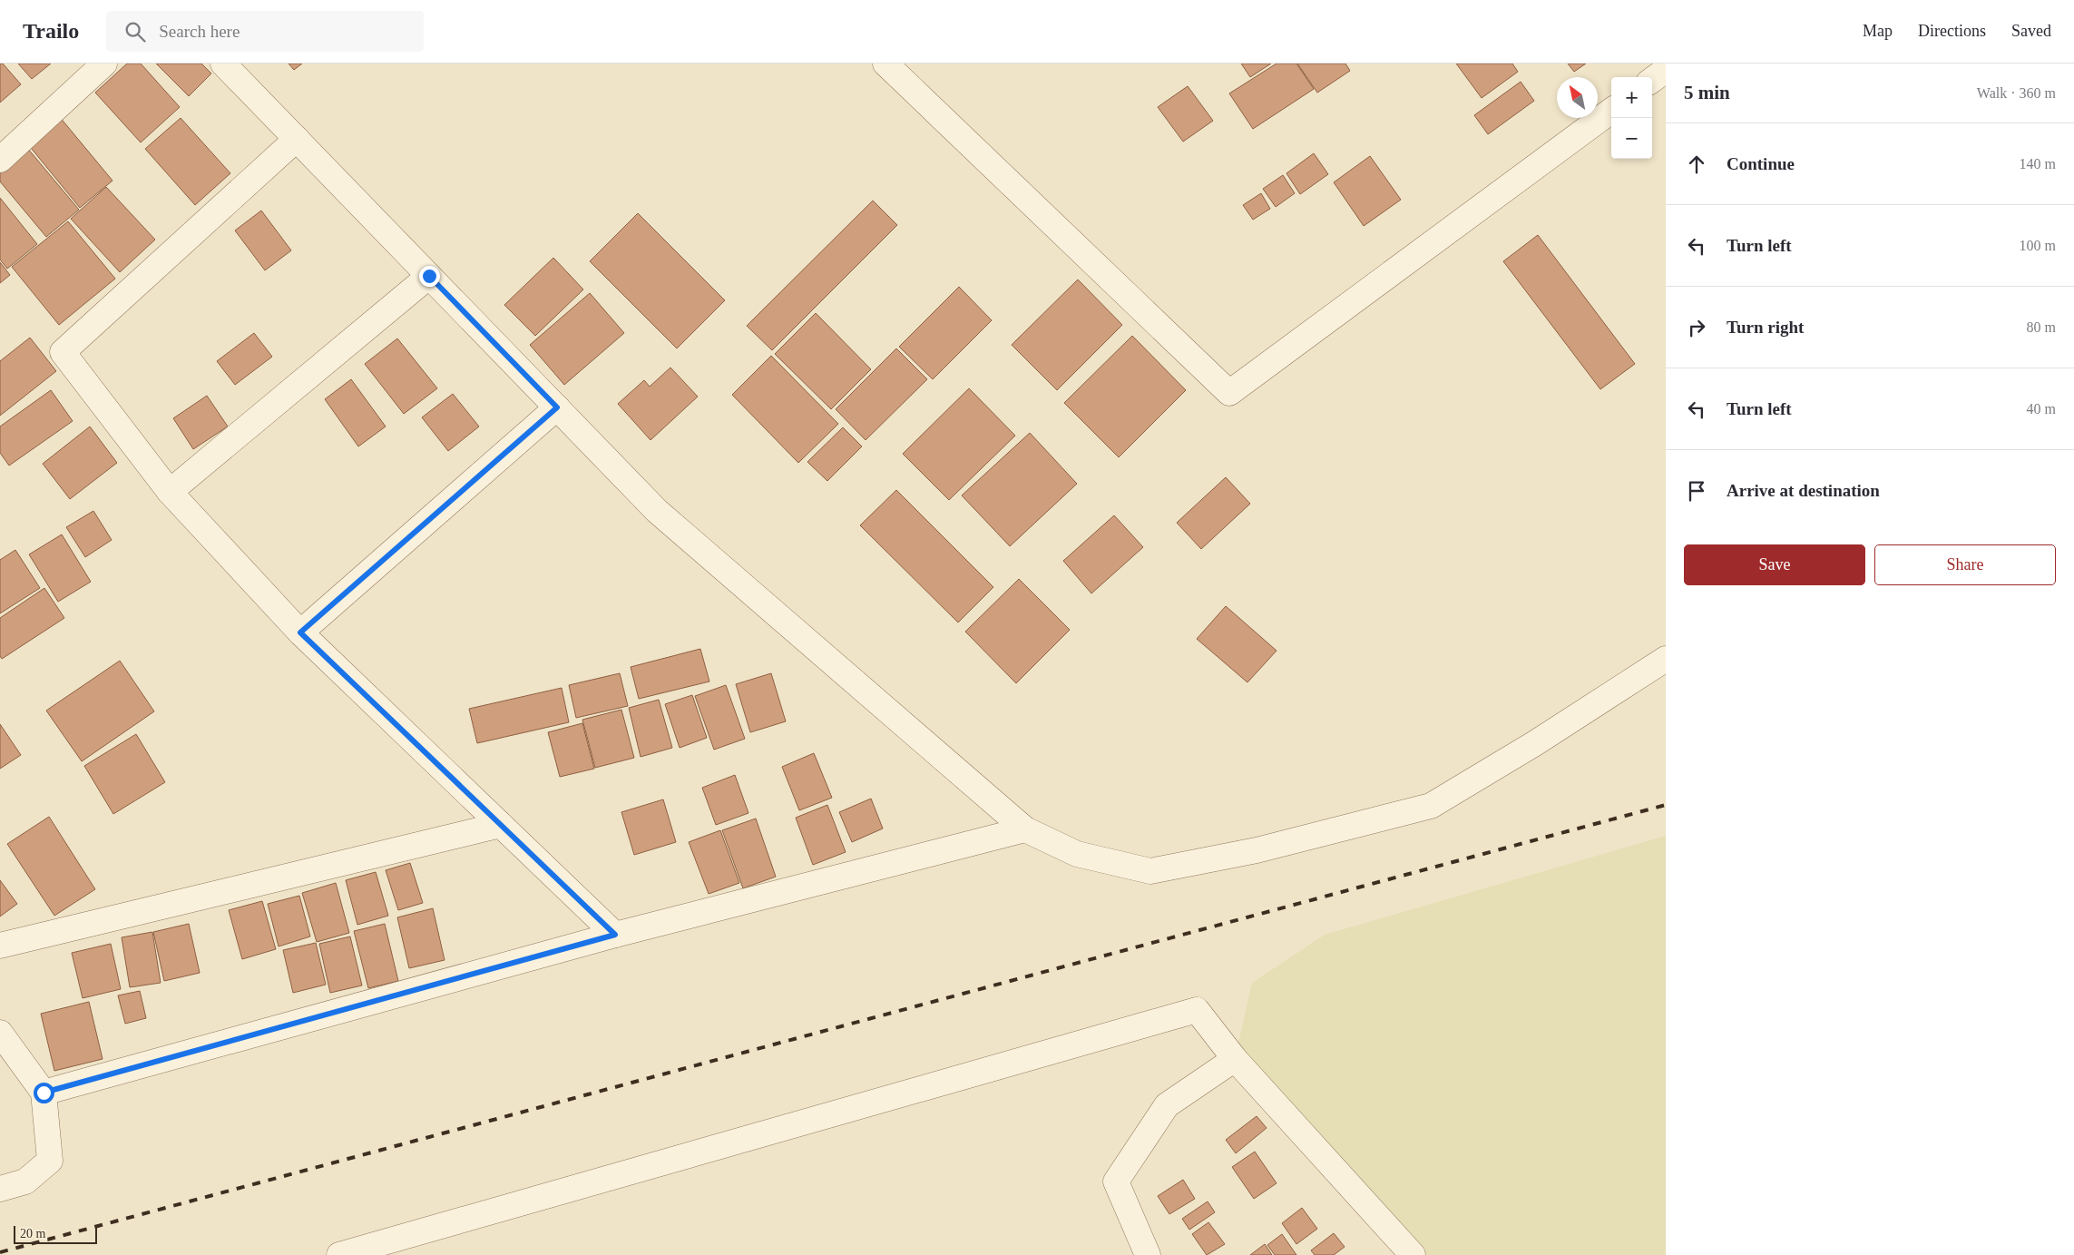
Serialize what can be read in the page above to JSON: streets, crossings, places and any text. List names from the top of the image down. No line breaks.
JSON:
{"scale_bar":"20 m","north":"top left","page":{"header":"Trailo","search":"Search here","nav":["Map","Directions","Saved"],"heading":["5 min","Walk · 360 m"],"map_buttons":["+","−"],"list":[["Continue","140 m"],["Turn left","100 m"],["Turn right","80 m"],["Turn left","40 m"],"Arrive at destination"],"buttons":["Save","Share"],"scale":"20 m"}}
